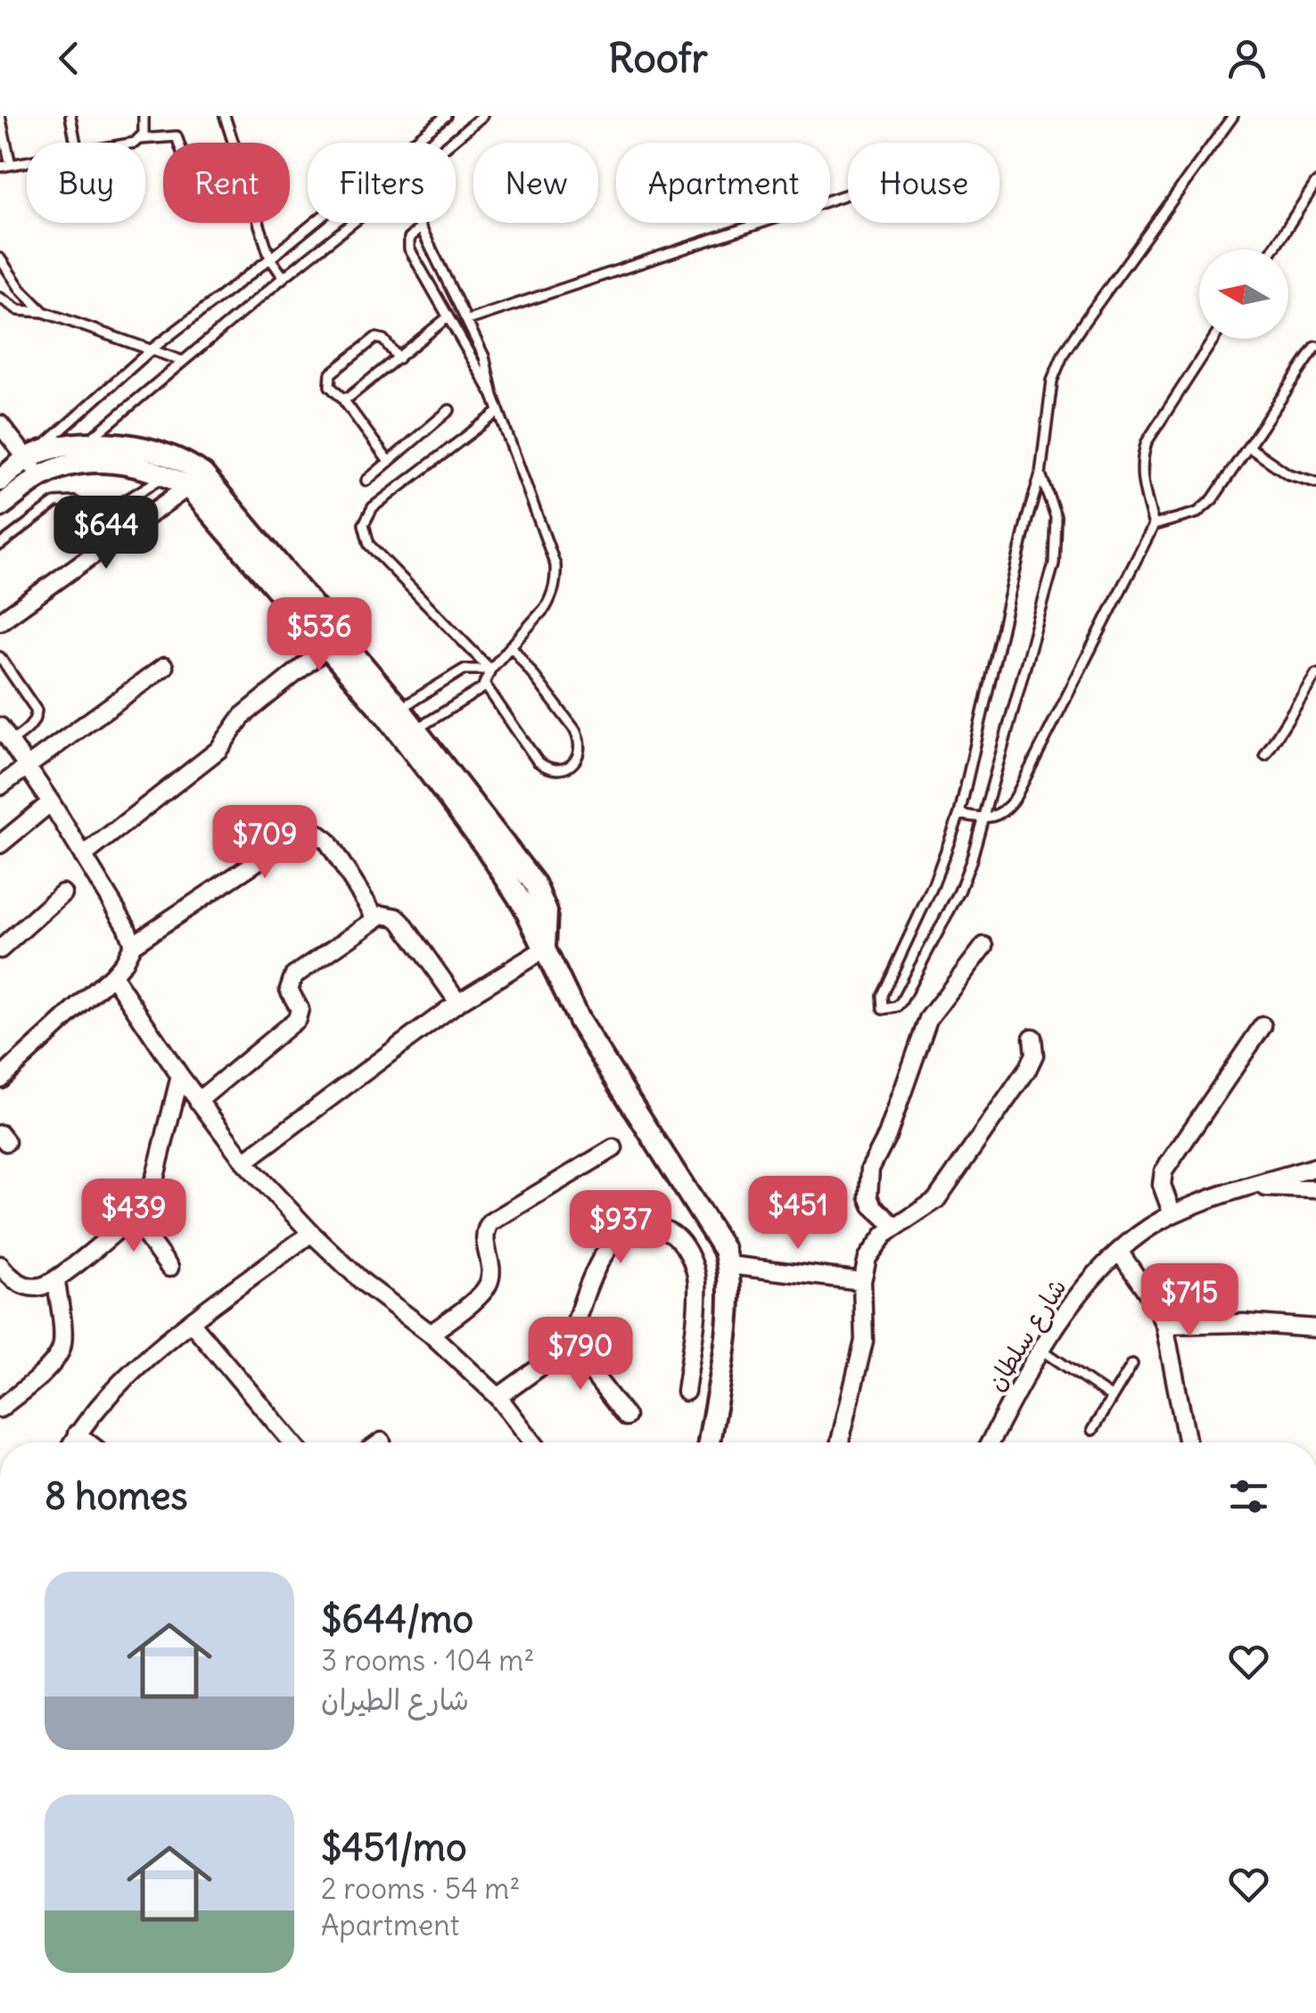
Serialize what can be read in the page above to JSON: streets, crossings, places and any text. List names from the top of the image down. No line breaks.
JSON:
{"streets":{"street":["شارع سلطان"]},"north":"left","page":{"header":"Roofr","chip":["Buy","Rent","Filters","New","Apartment","House"],"price":["$644","$536","$709","$451","$439","$937","$715","$790"],"heading":"8 homes","list":[{"name":"$644/mo","note":"3 rooms · 104 m² · شارع الطيران"},{"name":"$451/mo","note":"2 rooms · 54 m² · Apartment"}]}}
